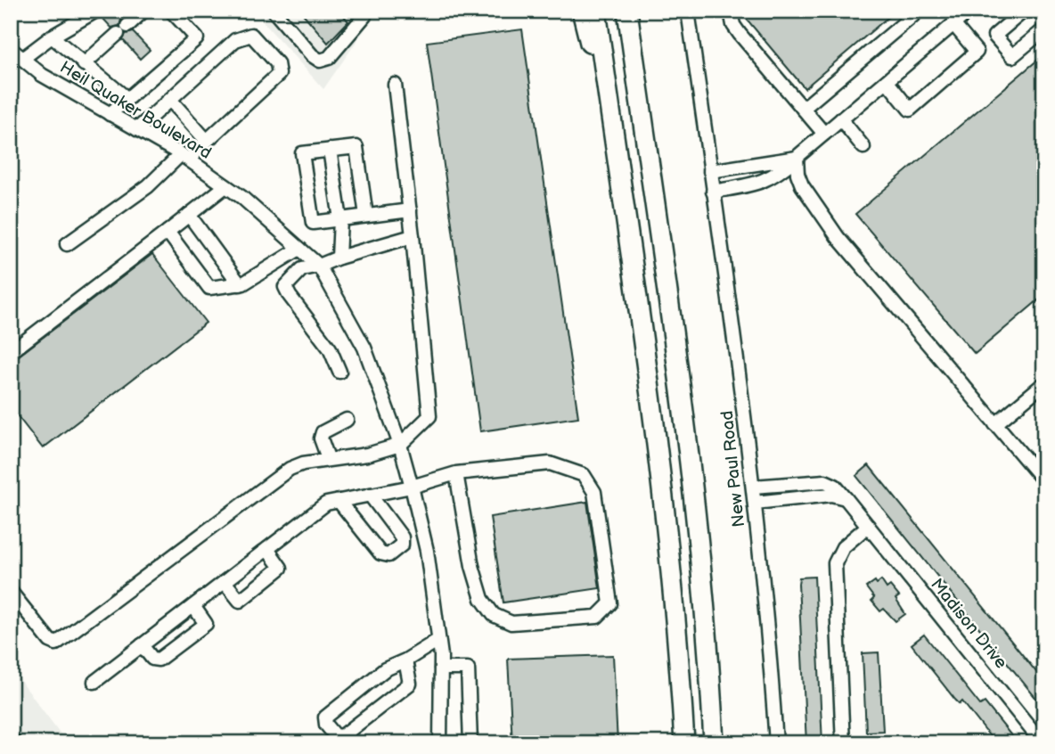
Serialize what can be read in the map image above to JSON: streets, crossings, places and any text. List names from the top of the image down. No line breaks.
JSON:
{"streets":{"street":["Heil Quaker Boulevard","New Paul Road","Madison Drive"]},"crossings":[["New Paul Road","Madison Drive"]]}
